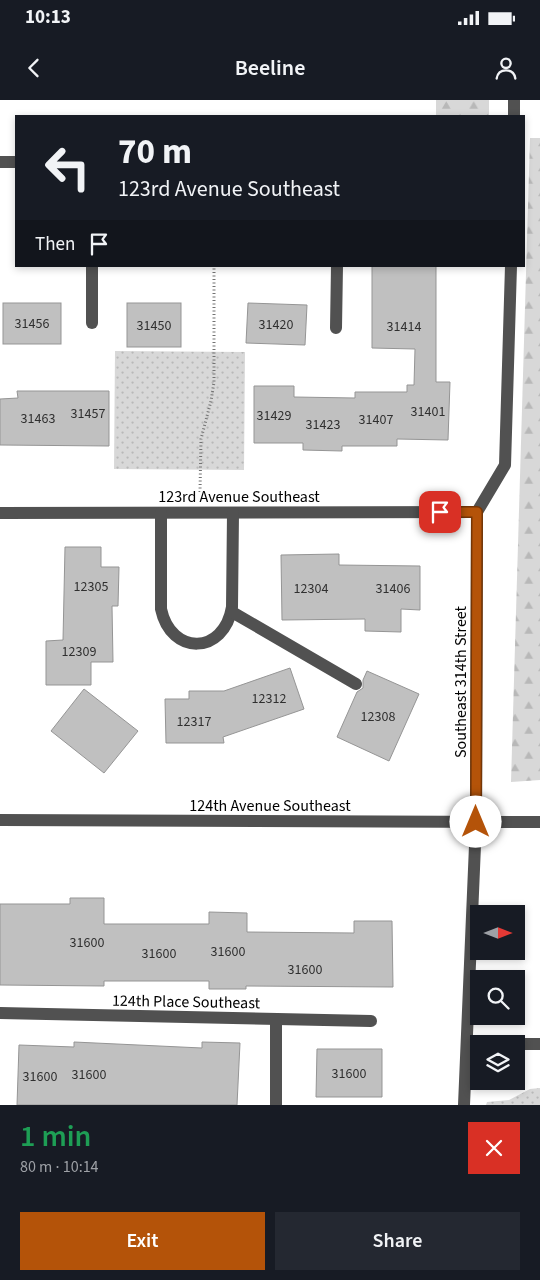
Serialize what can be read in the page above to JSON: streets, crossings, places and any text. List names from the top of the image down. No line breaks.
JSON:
{"streets":{"street":["123rd Avenue Southeast","Southeast 314th Street","124th Avenue Southeast","124th Place Southeast"]},"crossings":[["123rd Avenue Southeast","Southeast 314th Street"],["Southeast 314th Street","124th Avenue Southeast"]],"house_numbers":["31456","31420","31450","31414","31401","31457","31429","31463","31407","31423","12305","12304","31406","12309","12312","12308","12317","31600","31600","31600","31600","31600","31600","31600"],"north":"right","page":{"status":"10:13","header":"Beeline","turn":["70 m","123rd Avenue Southeast"],"then":"Then","heading":["1 min","80 m · 10:14"],"buttons":["Exit","Share"]}}
